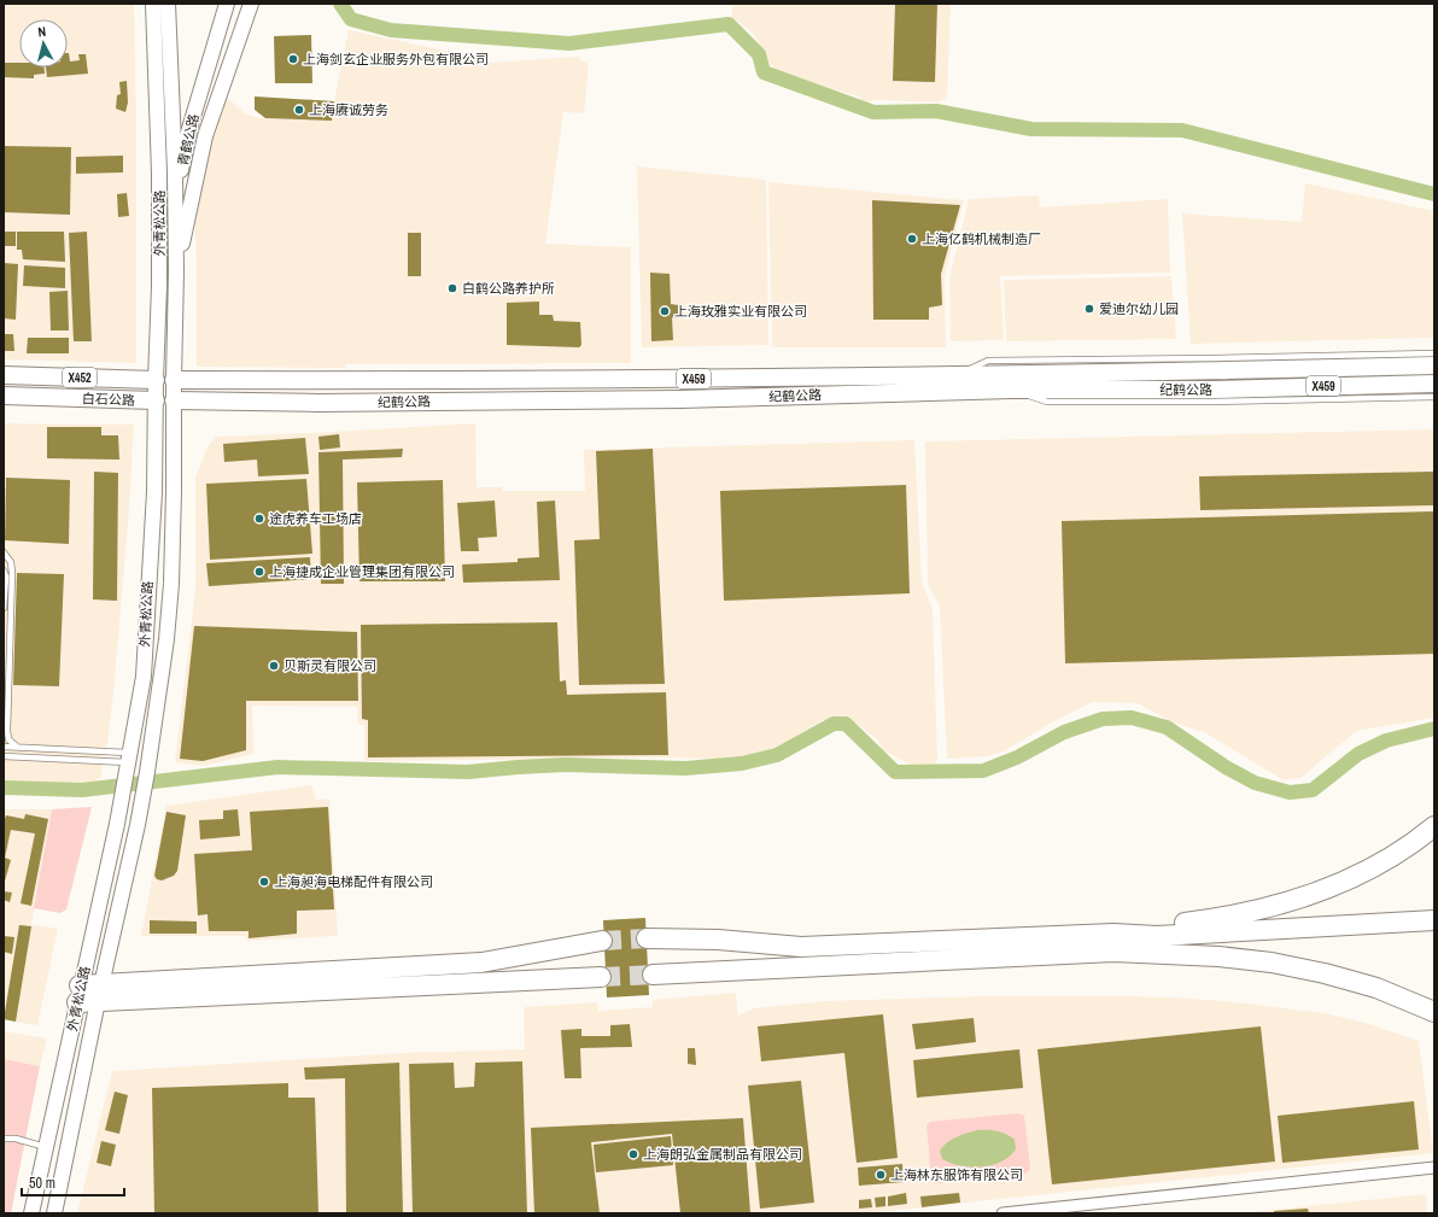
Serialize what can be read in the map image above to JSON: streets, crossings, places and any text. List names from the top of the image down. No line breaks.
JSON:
{"streets":{"main road":["青鹤公路","外青松公路","X452","X459","纪鹤公路","白石公路"]},"crossings":[["青鹤公路","外青松公路"],["外青松公路","纪鹤公路"],["外青松公路","白石公路"],["纪鹤公路","白石公路"]],"places":["上海剑玄企业服务外包有限公司","上海赓诚劳务","上海亿鹤机械制造厂","白鹤公路养护所","爱迪尔幼儿园","上海玫雅实业有限公司","途虎养车工场店","上海捷成企业管理集团有限公司","贝斯灵有限公司","上海昶海电梯配件有限公司","上海朗弘金属制品有限公司","上海林东服饰有限公司"],"scale_bar":"50 m","north":"top"}
